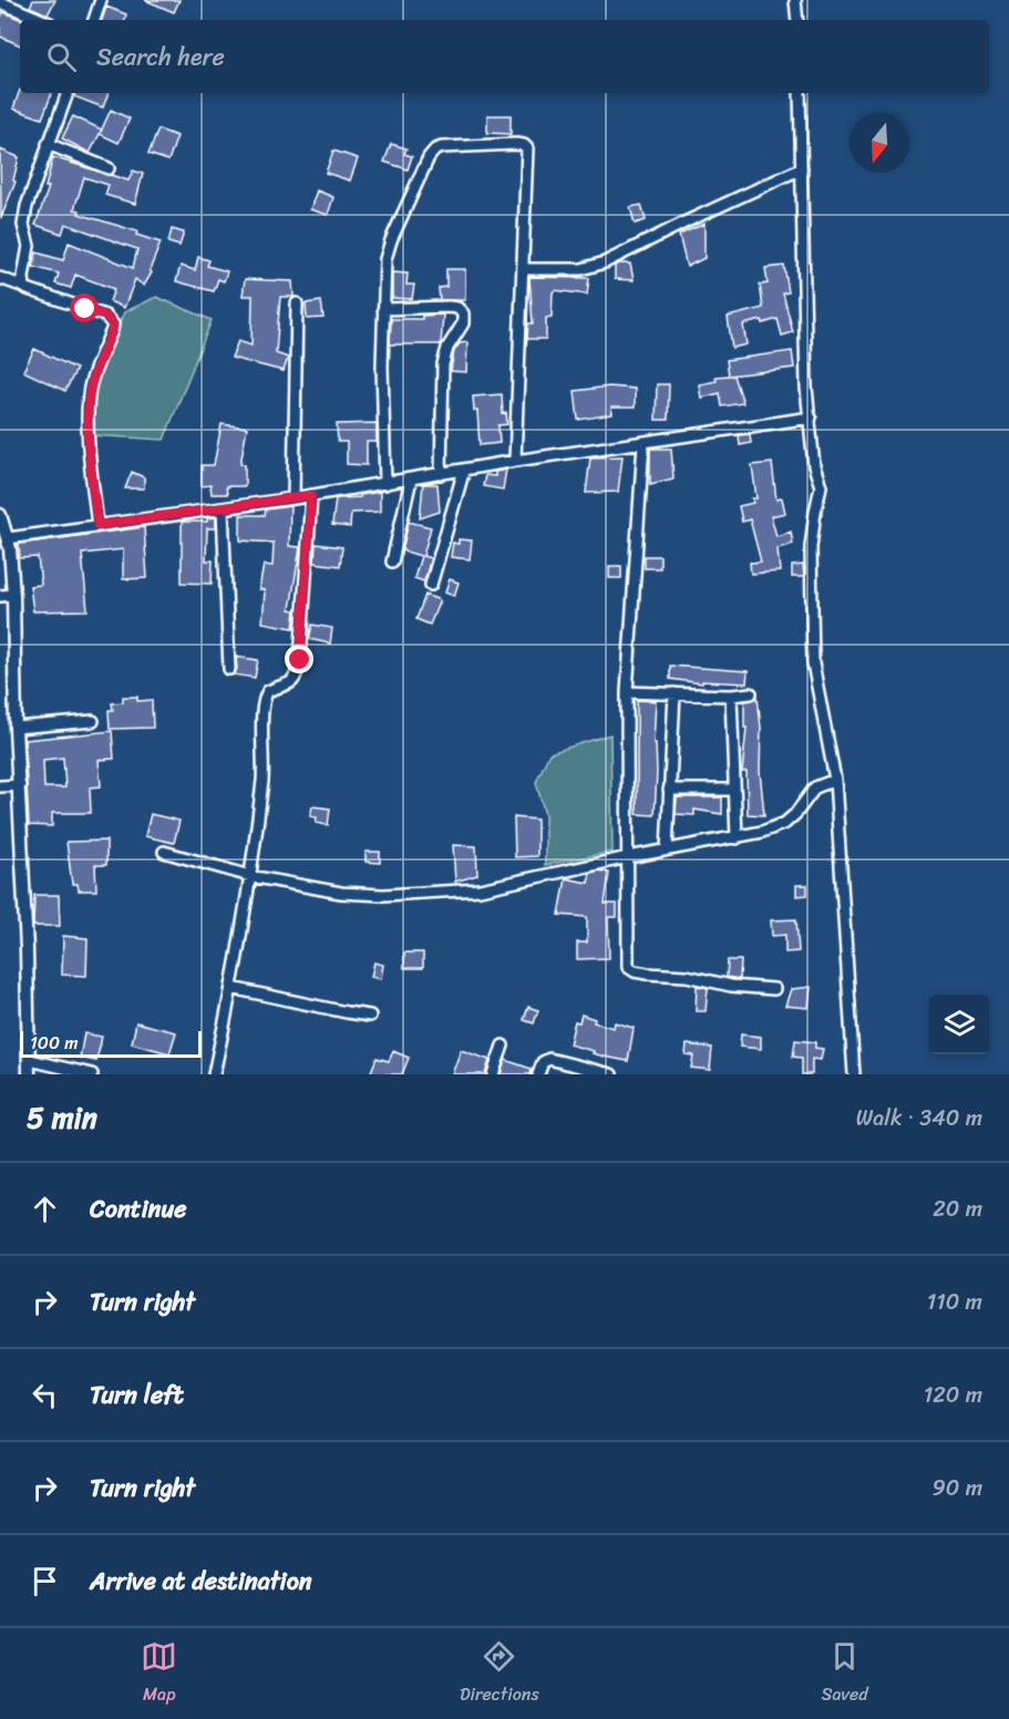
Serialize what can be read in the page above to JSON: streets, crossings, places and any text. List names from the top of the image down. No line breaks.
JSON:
{"scale_bar":"100 m","north":"bottom","page":{"search":"Search here","scale":"100 m","heading":["5 min","Walk · 340 m"],"list":[["Continue","20 m"],["Turn right","110 m"],["Turn left","120 m"],["Turn right","90 m"],"Arrive at destination"],"nav":["Map","Directions","Saved"]}}
